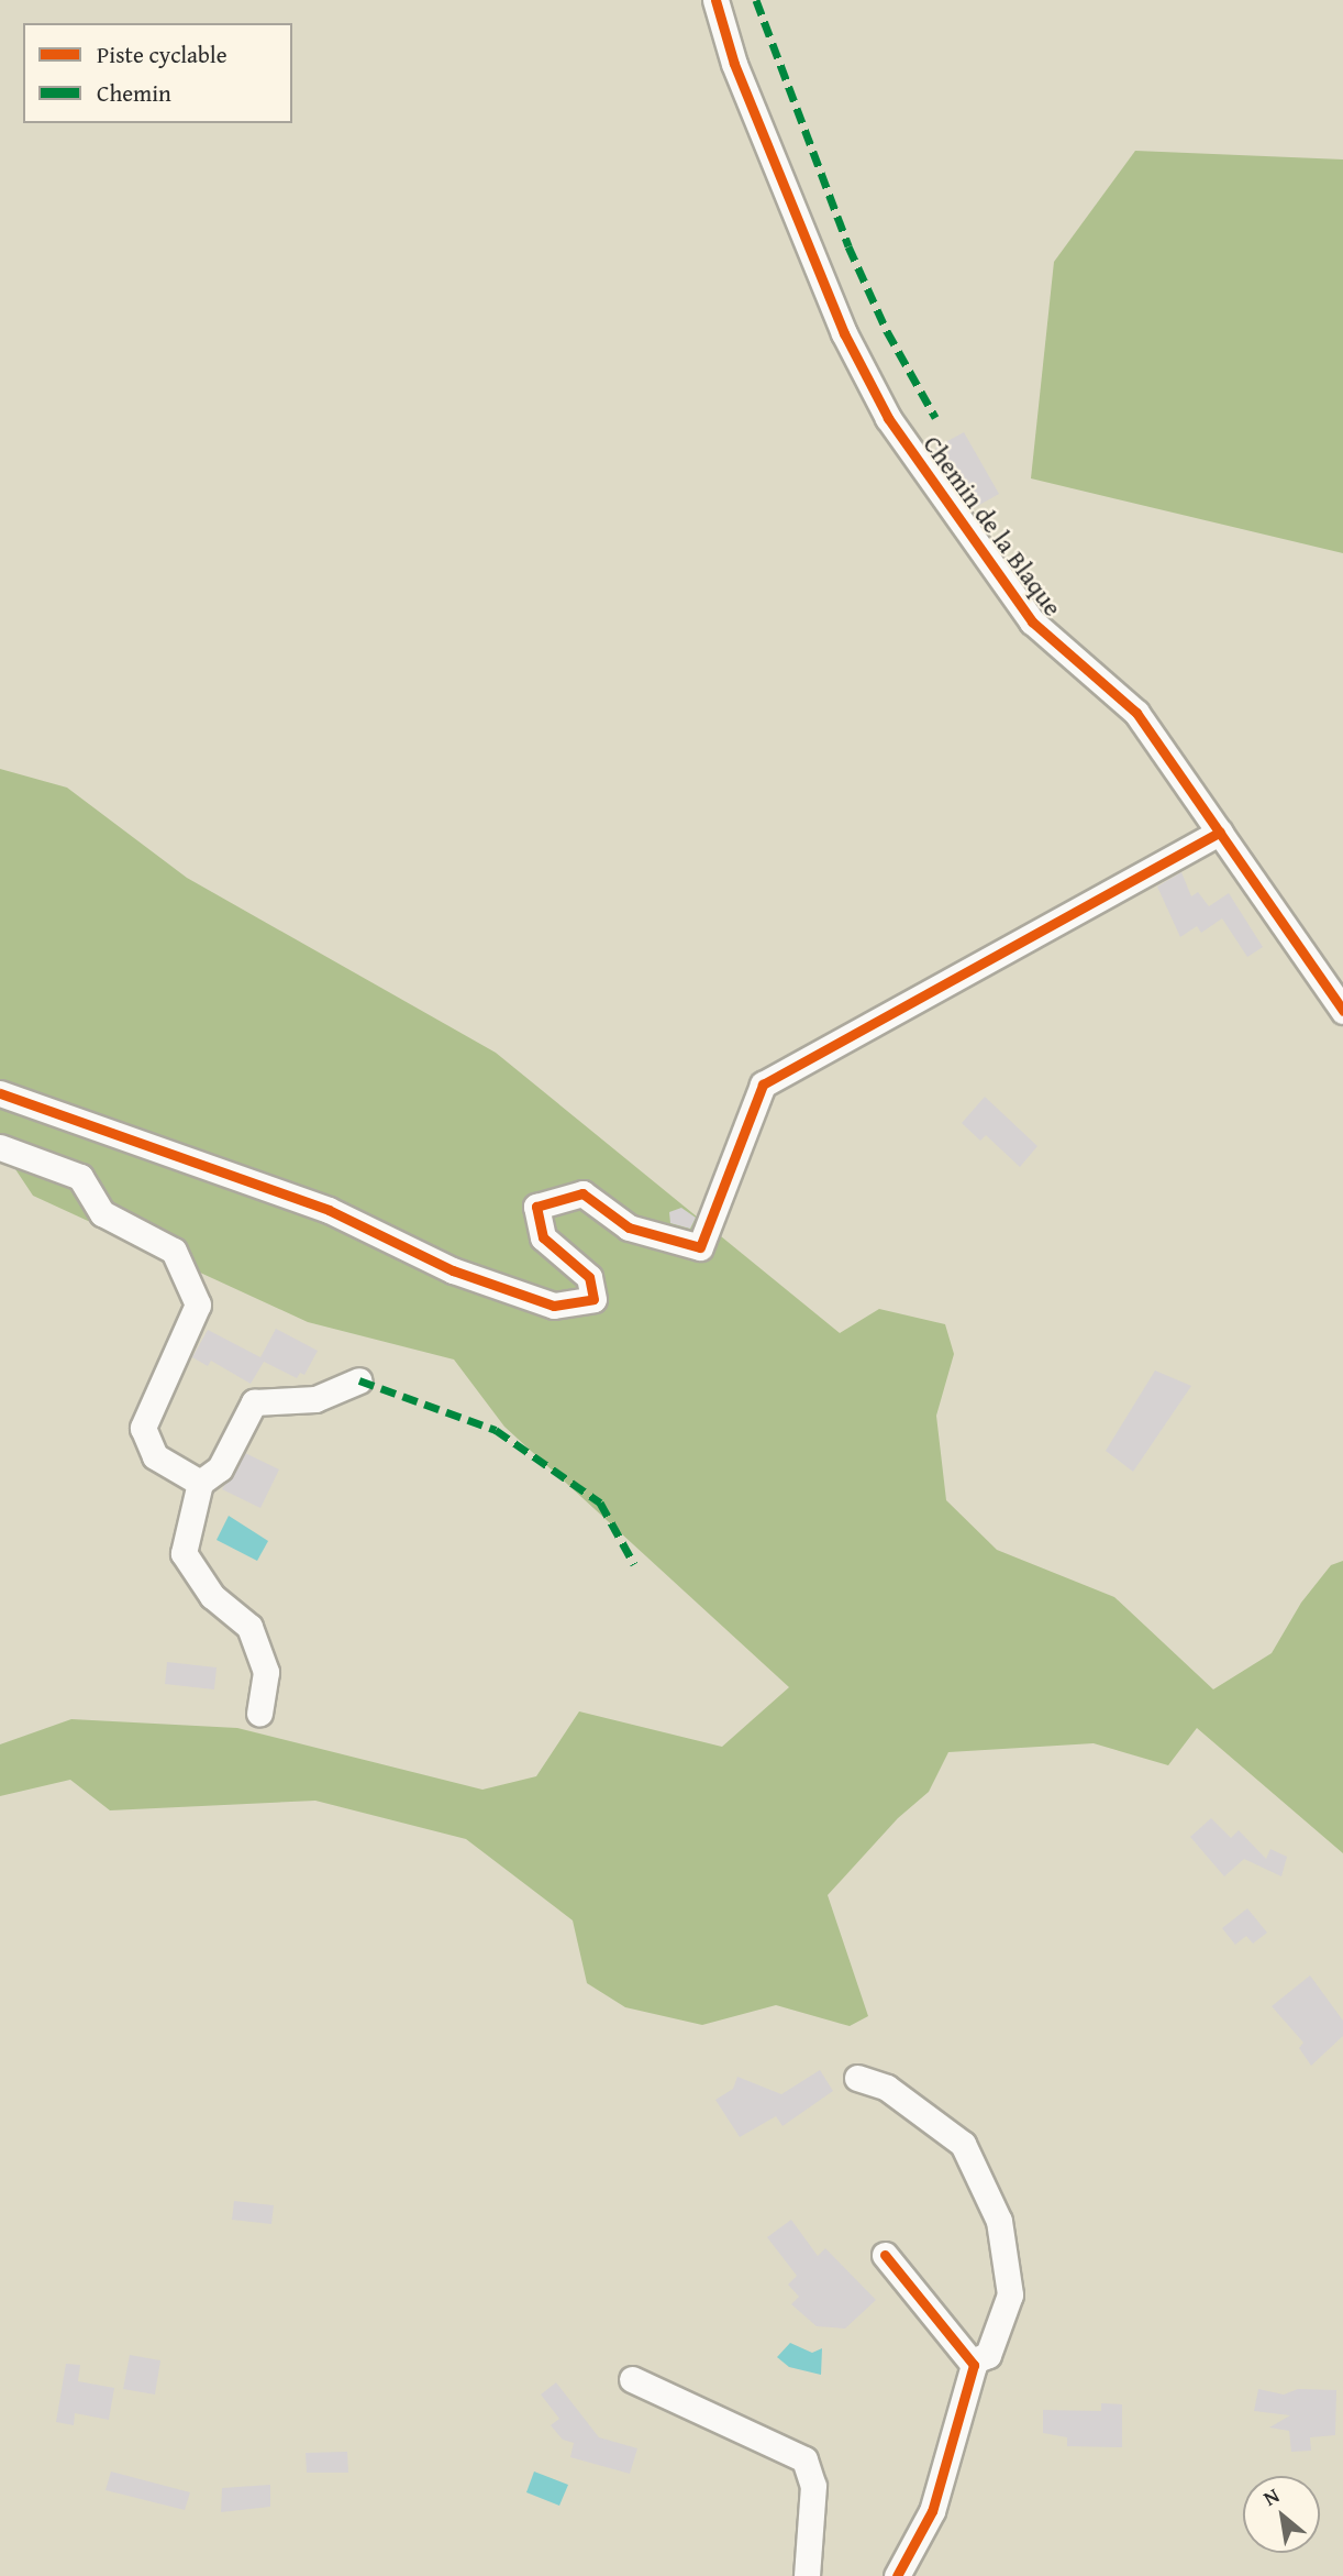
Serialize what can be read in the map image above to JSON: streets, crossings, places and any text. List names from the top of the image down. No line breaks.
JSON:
{"streets":{"street":["Chemin de la Blaque"]},"legend":["Piste cyclable","Chemin"],"north":"top left"}
